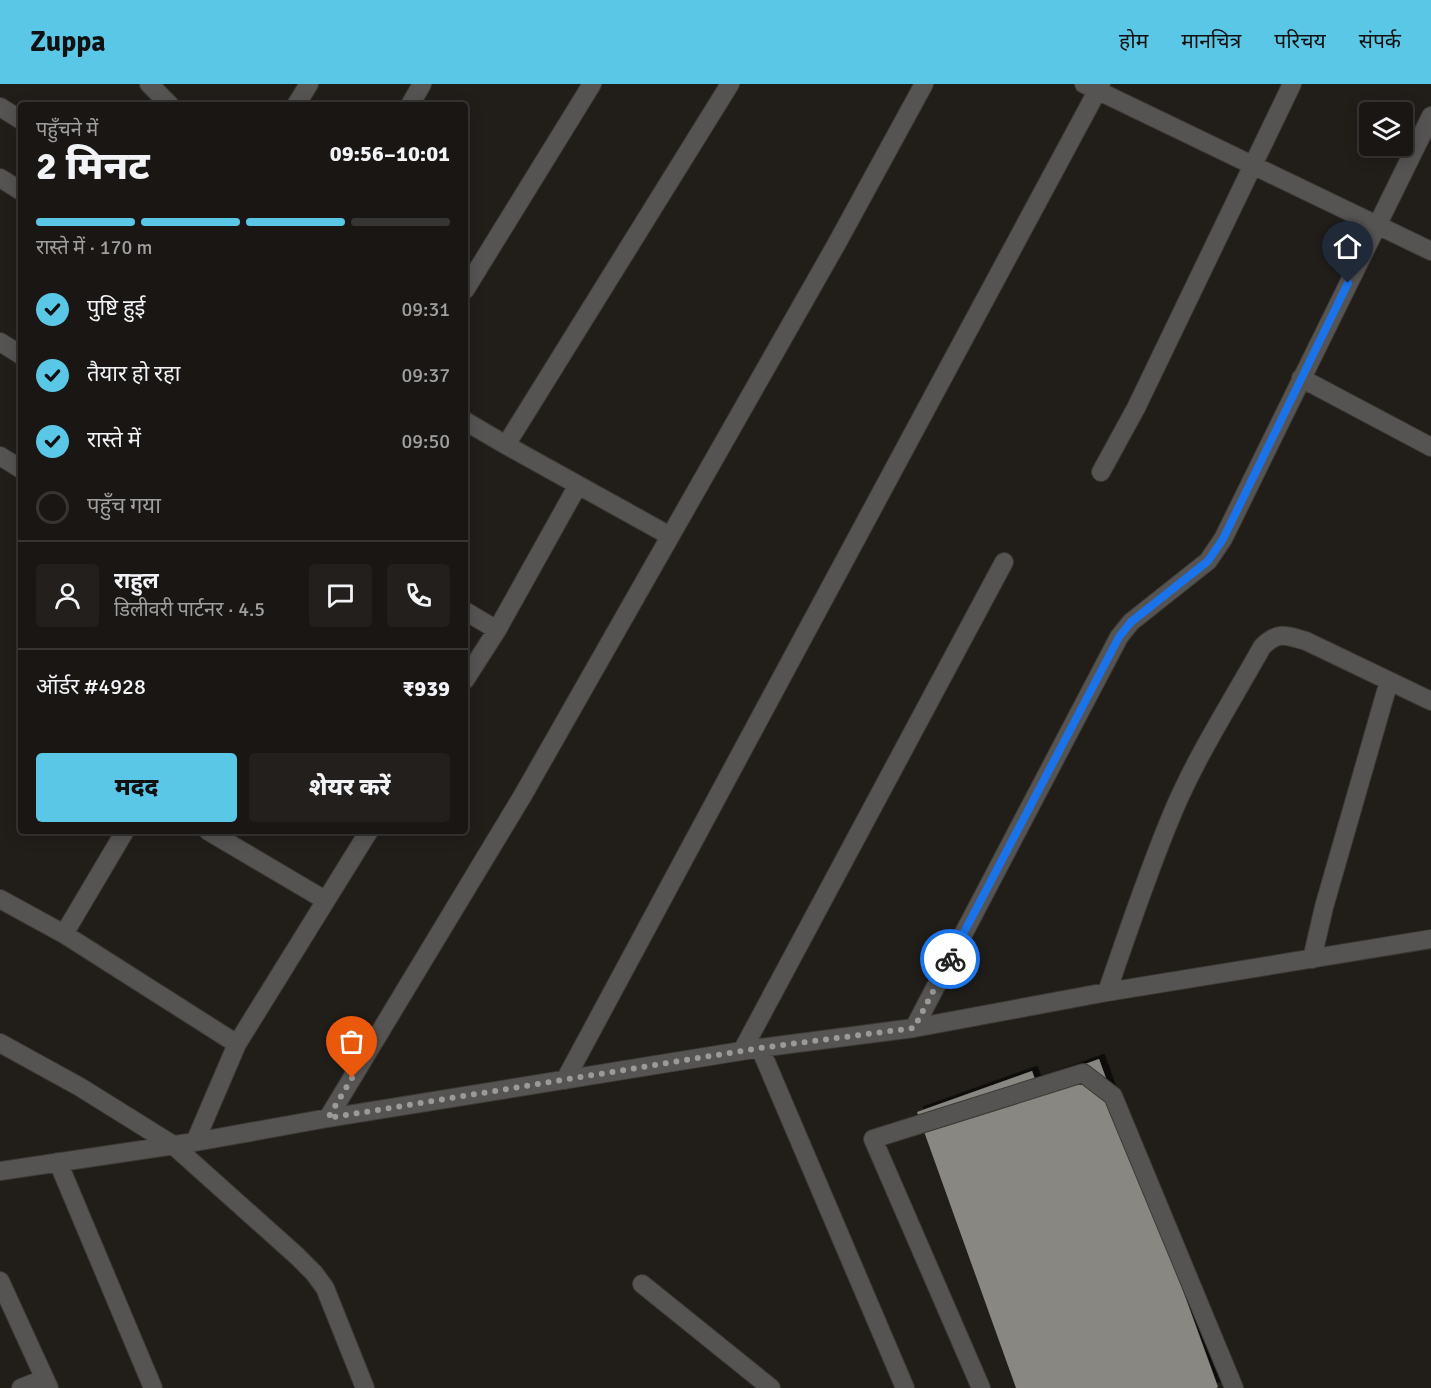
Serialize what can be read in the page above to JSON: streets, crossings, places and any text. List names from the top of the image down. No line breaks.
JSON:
{"page":{"header":"Zuppa","nav":["होम","मानचित्र","परिचय","संपर्क"],"heading":["2 मिनट","पहुँचने में","09:56–10:01"],"panel":["राहुल","डिलीवरी पार्टनर · 4.5","ऑर्डर #4928","₹939"],"bar":"रास्ते में · 170 m","list":[["पुष्टि हुई","09:31"],["तैयार हो रहा","09:37"],["रास्ते में","09:50"],"पहुँच गया"],"buttons":["मदद","शेयर करें"]}}
